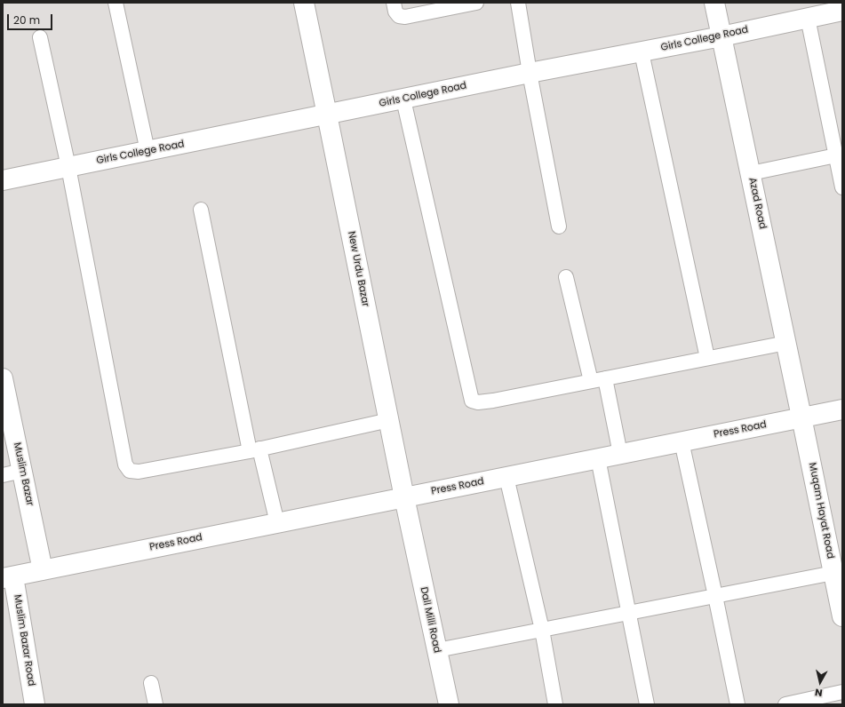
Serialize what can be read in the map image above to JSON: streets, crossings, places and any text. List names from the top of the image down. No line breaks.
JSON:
{"streets":{"street":["Girls College Road","Azad Road","New Urdu Bazar","Press Road","Muslim Bazar","Muqam Hayat Road","Dall Milli Road","Muslim Bazar Road"]},"crossings":[["Girls College Road","Azad Road"],["Girls College Road","New Urdu Bazar"],["Azad Road","Press Road"],["Azad Road","Muqam Hayat Road"],["New Urdu Bazar","Press Road"],["New Urdu Bazar","Dall Milli Road"],["Press Road","Muslim Bazar"],["Press Road","Muqam Hayat Road"],["Press Road","Muslim Bazar Road"]],"scale_bar":"20 m","north":"bottom"}
